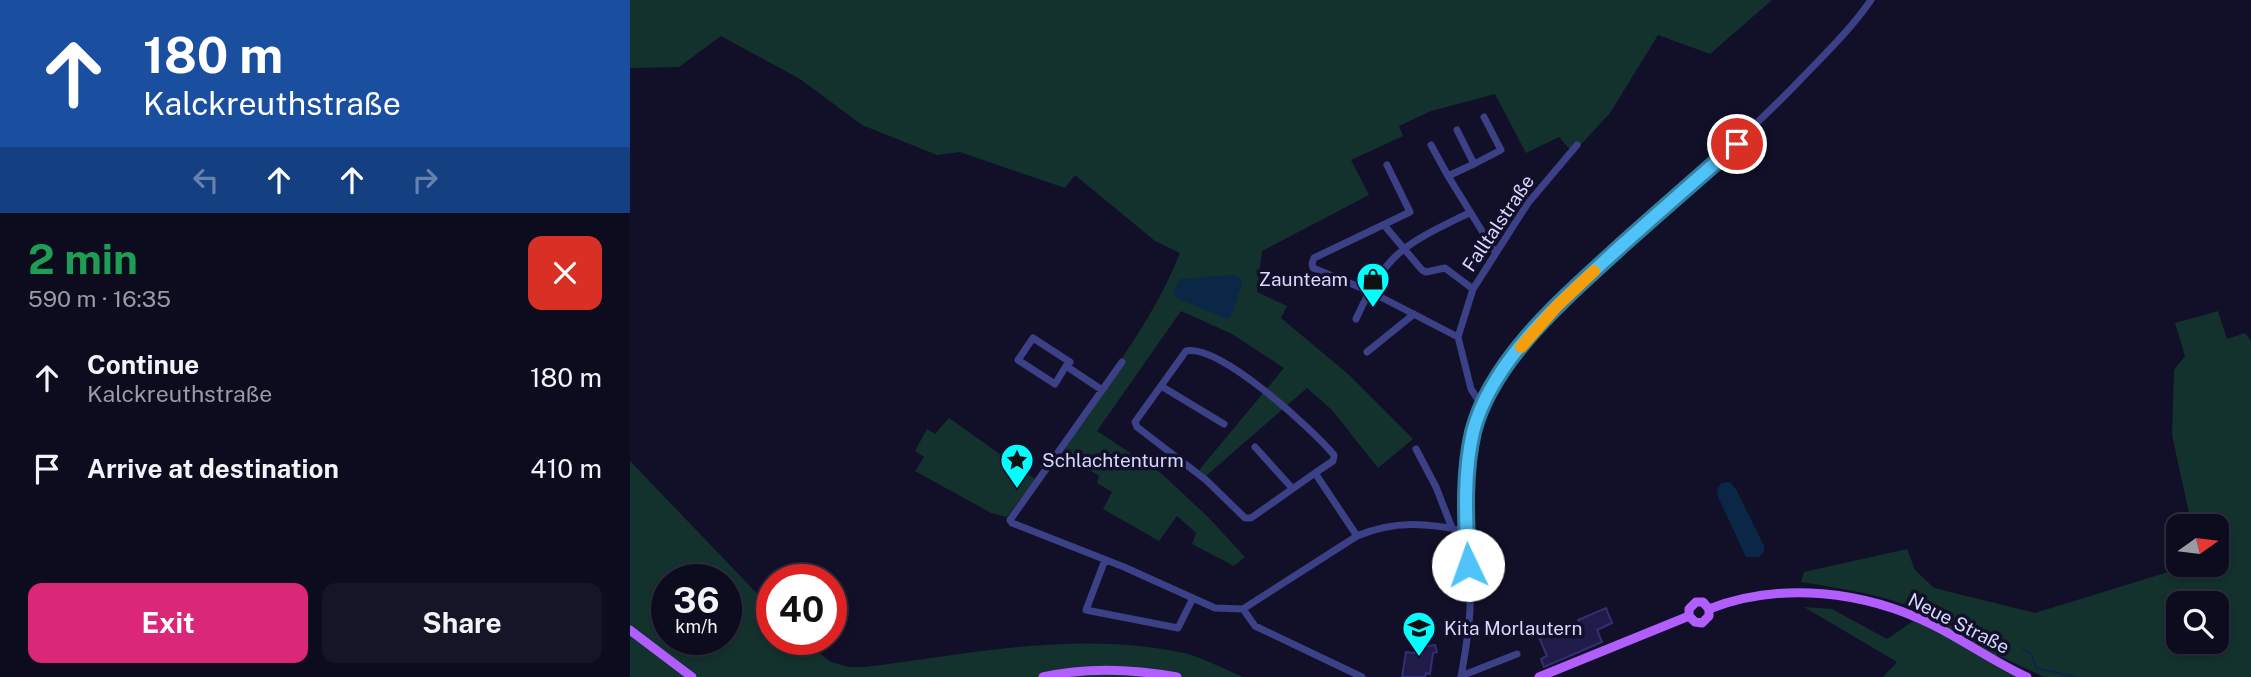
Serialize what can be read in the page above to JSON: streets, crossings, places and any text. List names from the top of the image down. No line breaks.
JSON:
{"streets":{"main road":["Neue Straße"],"street":["Falltalstraße"]},"places":{"shop":["Zaunteam"],"place":["Schlachtenturm"],"school or university":["Kita Morlautern"]},"north":"right","page":{"turn":["180 m","Kalckreuthstraße"],"heading":["2 min","590 m · 16:35"],"list":[{"name":"Continue","note":"Kalckreuthstraße","value":"180 m"},{"name":"Arrive at destination","value":"410 m"}],"speed":"36 km/h","limit":"40","buttons":["Exit","Share"]}}
